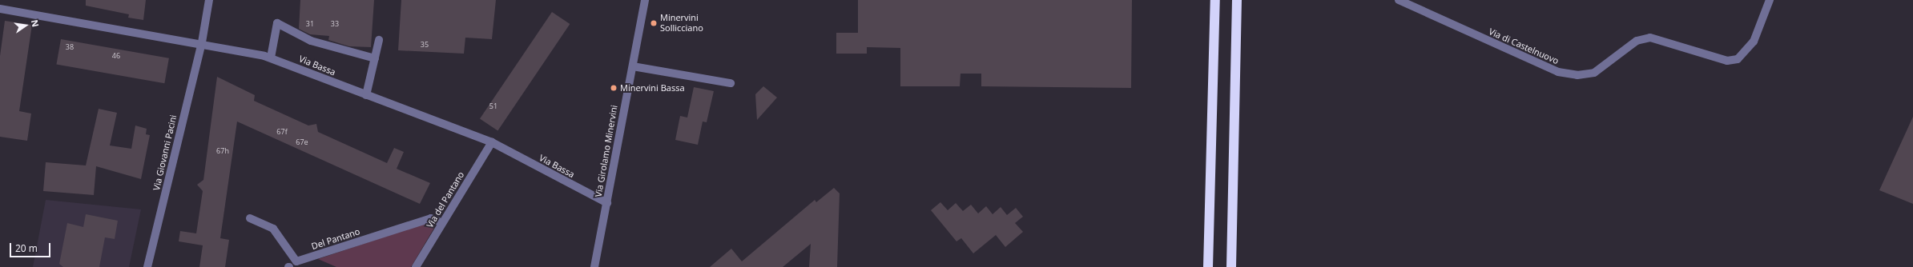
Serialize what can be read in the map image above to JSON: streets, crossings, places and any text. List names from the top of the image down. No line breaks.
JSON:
{"streets":{"street":["Via di Castelnuovo","Via Bassa","Via Girolamo Minervini","Via Giovanni Pacini","Via del Pantano","Del Pantano"]},"crossings":[["Via Bassa","Via Girolamo Minervini"],["Via Bassa","Via Giovanni Pacini"],["Via Bassa","Via del Pantano"],["Via del Pantano","Del Pantano"]],"places":["Minervini Sollicciano","Minervini Bassa"],"house_numbers":["31","33","35","38","46","51","67f","67e","67h"],"scale_bar":"20 m","north":"right"}
